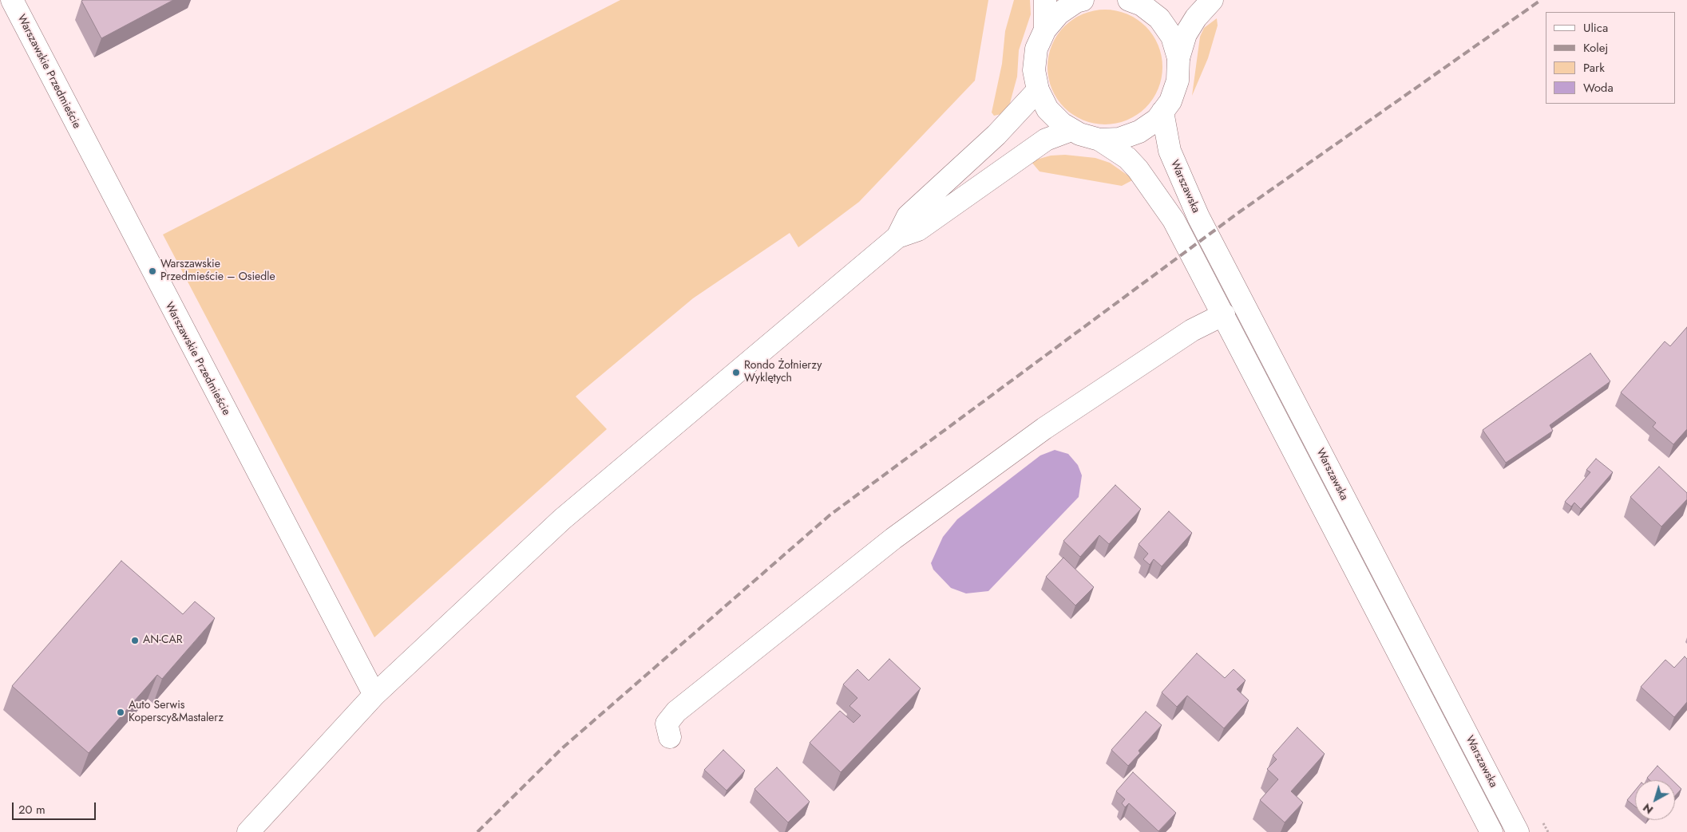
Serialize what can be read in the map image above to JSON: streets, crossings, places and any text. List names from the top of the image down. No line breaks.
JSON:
{"streets":{"street":["Warszawskie Przedmieście","Warszawska"]},"places":["Warszawskie Przedmieście – Osiedle","Rondo Żołnierzy Wyklętych","AN-CAR","Auto Serwis Koperscy&Mastalerz"],"legend":["Ulica","Kolej","Park","Woda"],"scale_bar":"20 m","north":"bottom left"}
